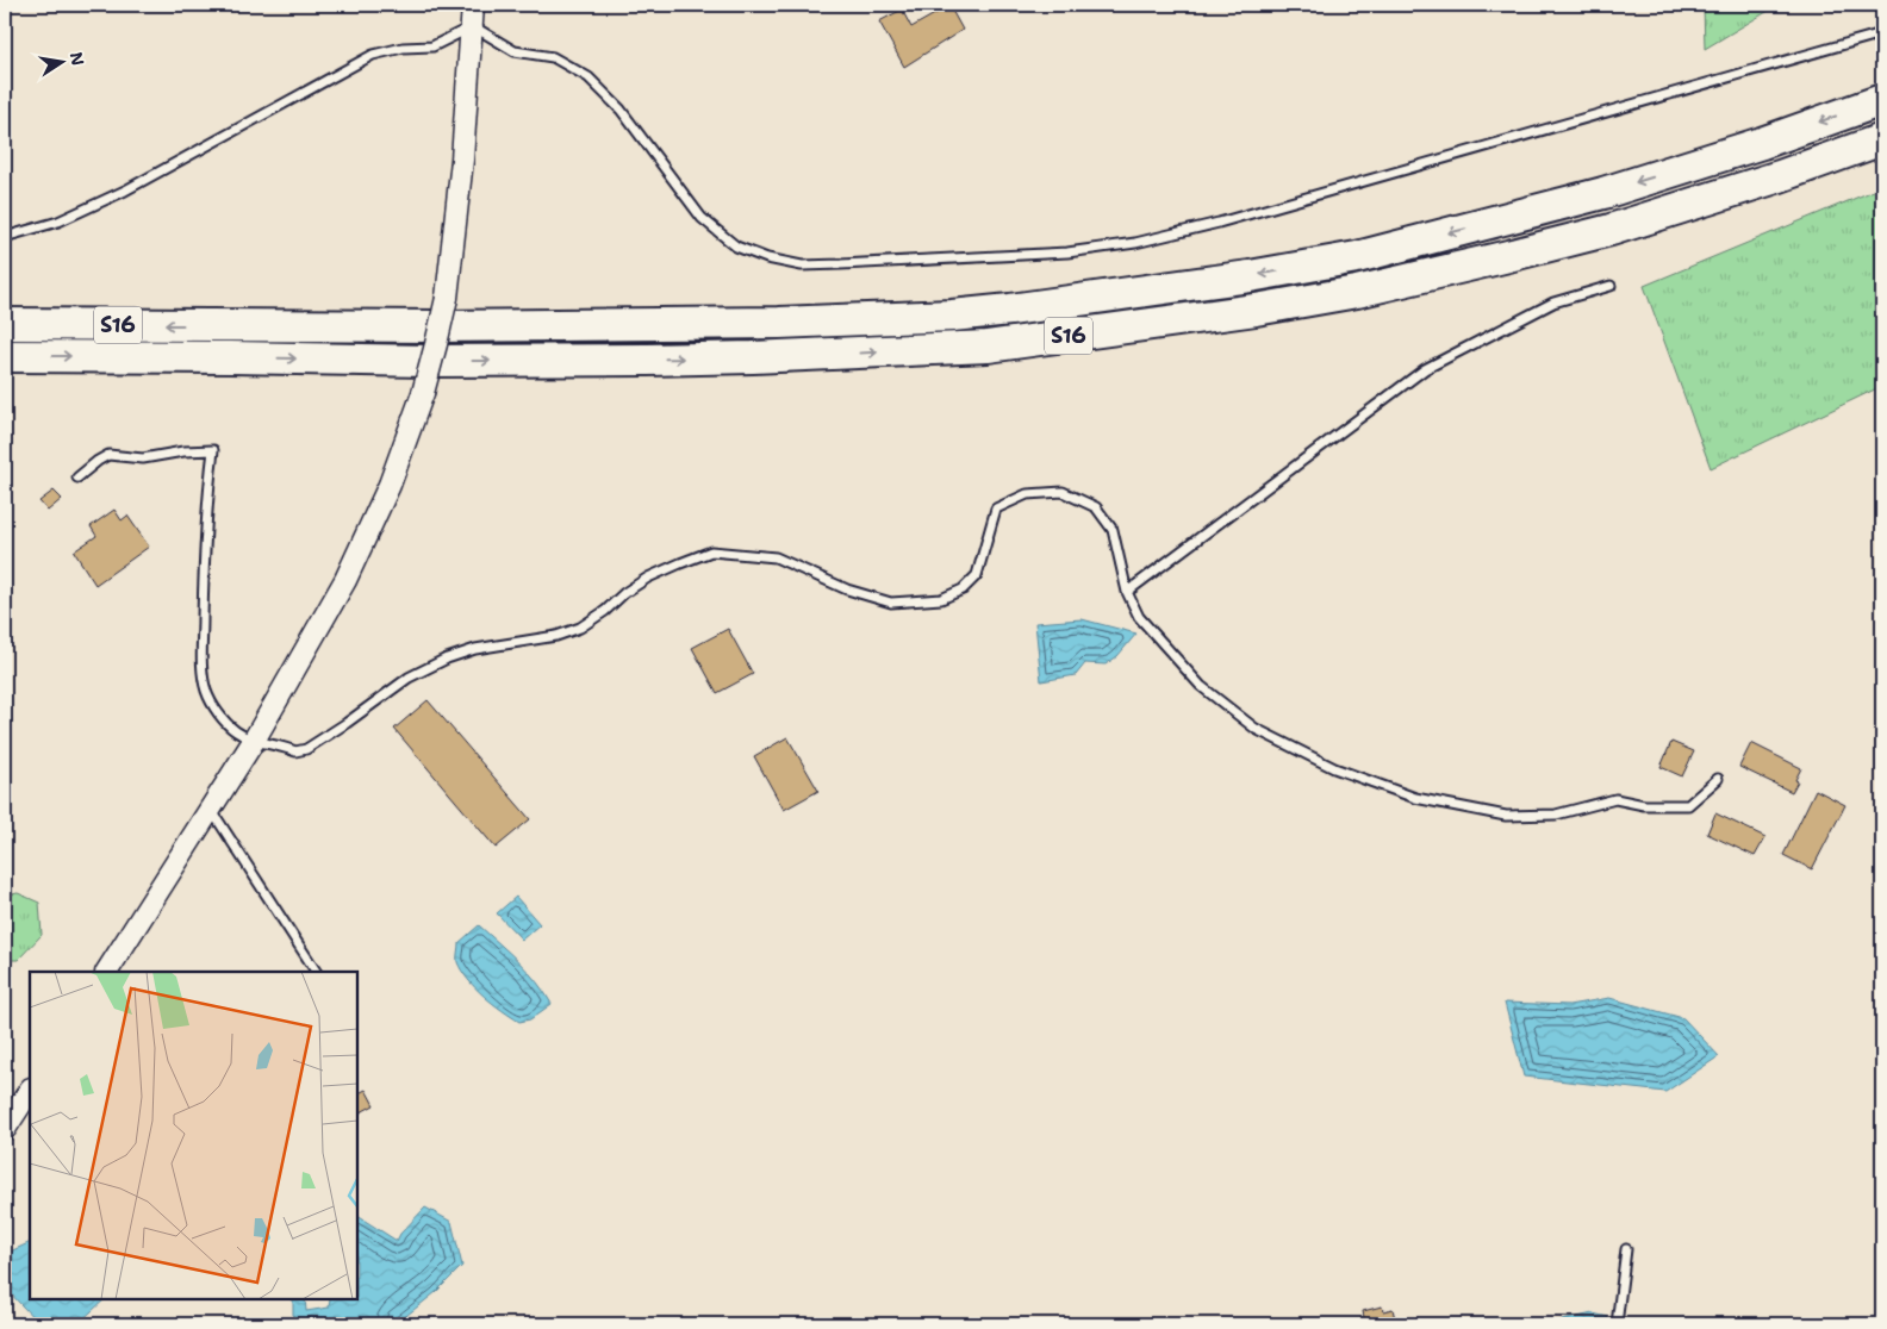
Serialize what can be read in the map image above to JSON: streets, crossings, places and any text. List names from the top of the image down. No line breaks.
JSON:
{"streets":{"highway":["S16"]},"north":"right"}
